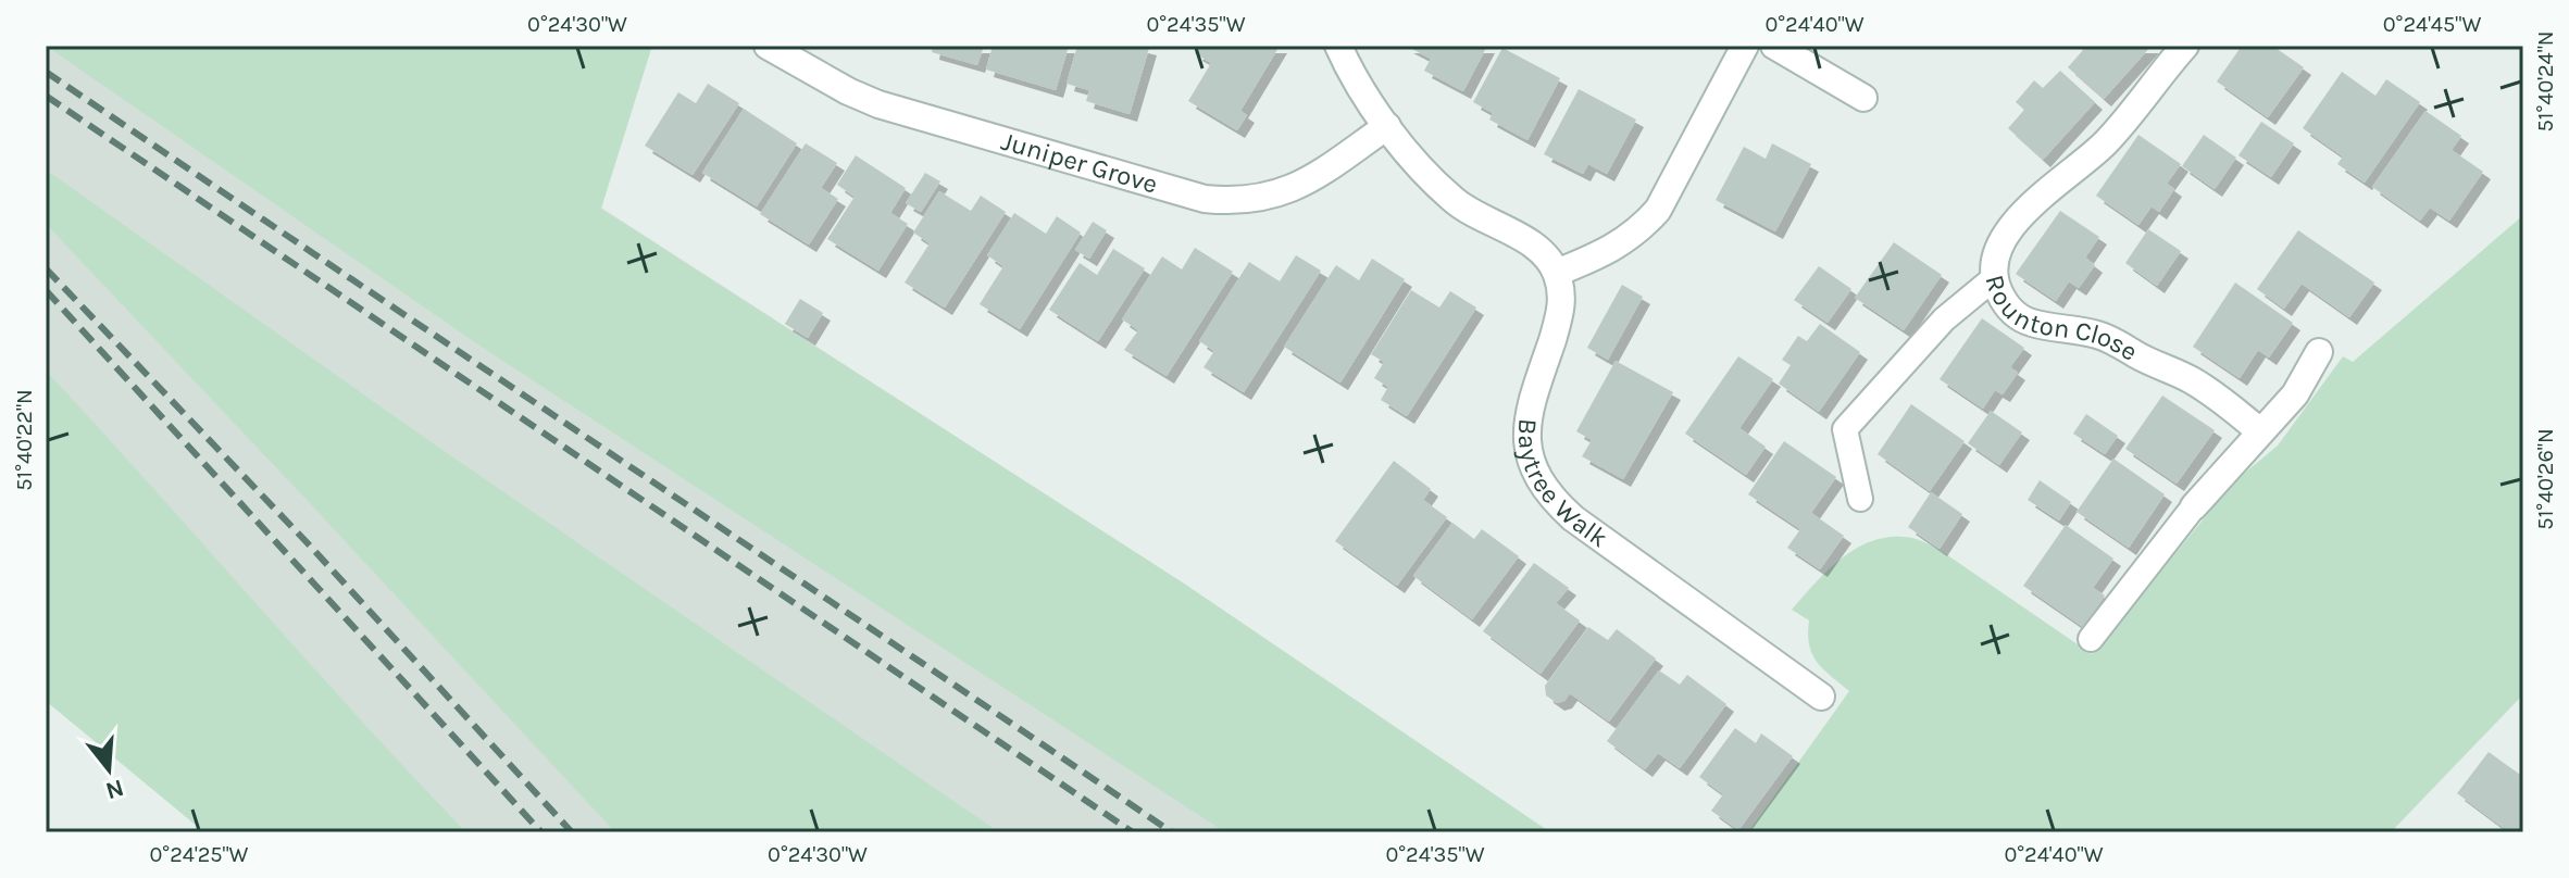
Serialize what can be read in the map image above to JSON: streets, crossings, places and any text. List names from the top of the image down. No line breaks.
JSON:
{"streets":{"street":["Juniper Grove","Rounton Close","Baytree Walk"]},"north":"bottom","coordinates":["0°24'30\"W","0°24'35\"W","0°24'40\"W","0°24'45\"W","51°40'24\"N","51°40'22\"N","51°40'26\"N","0°24'25\"W"]}
